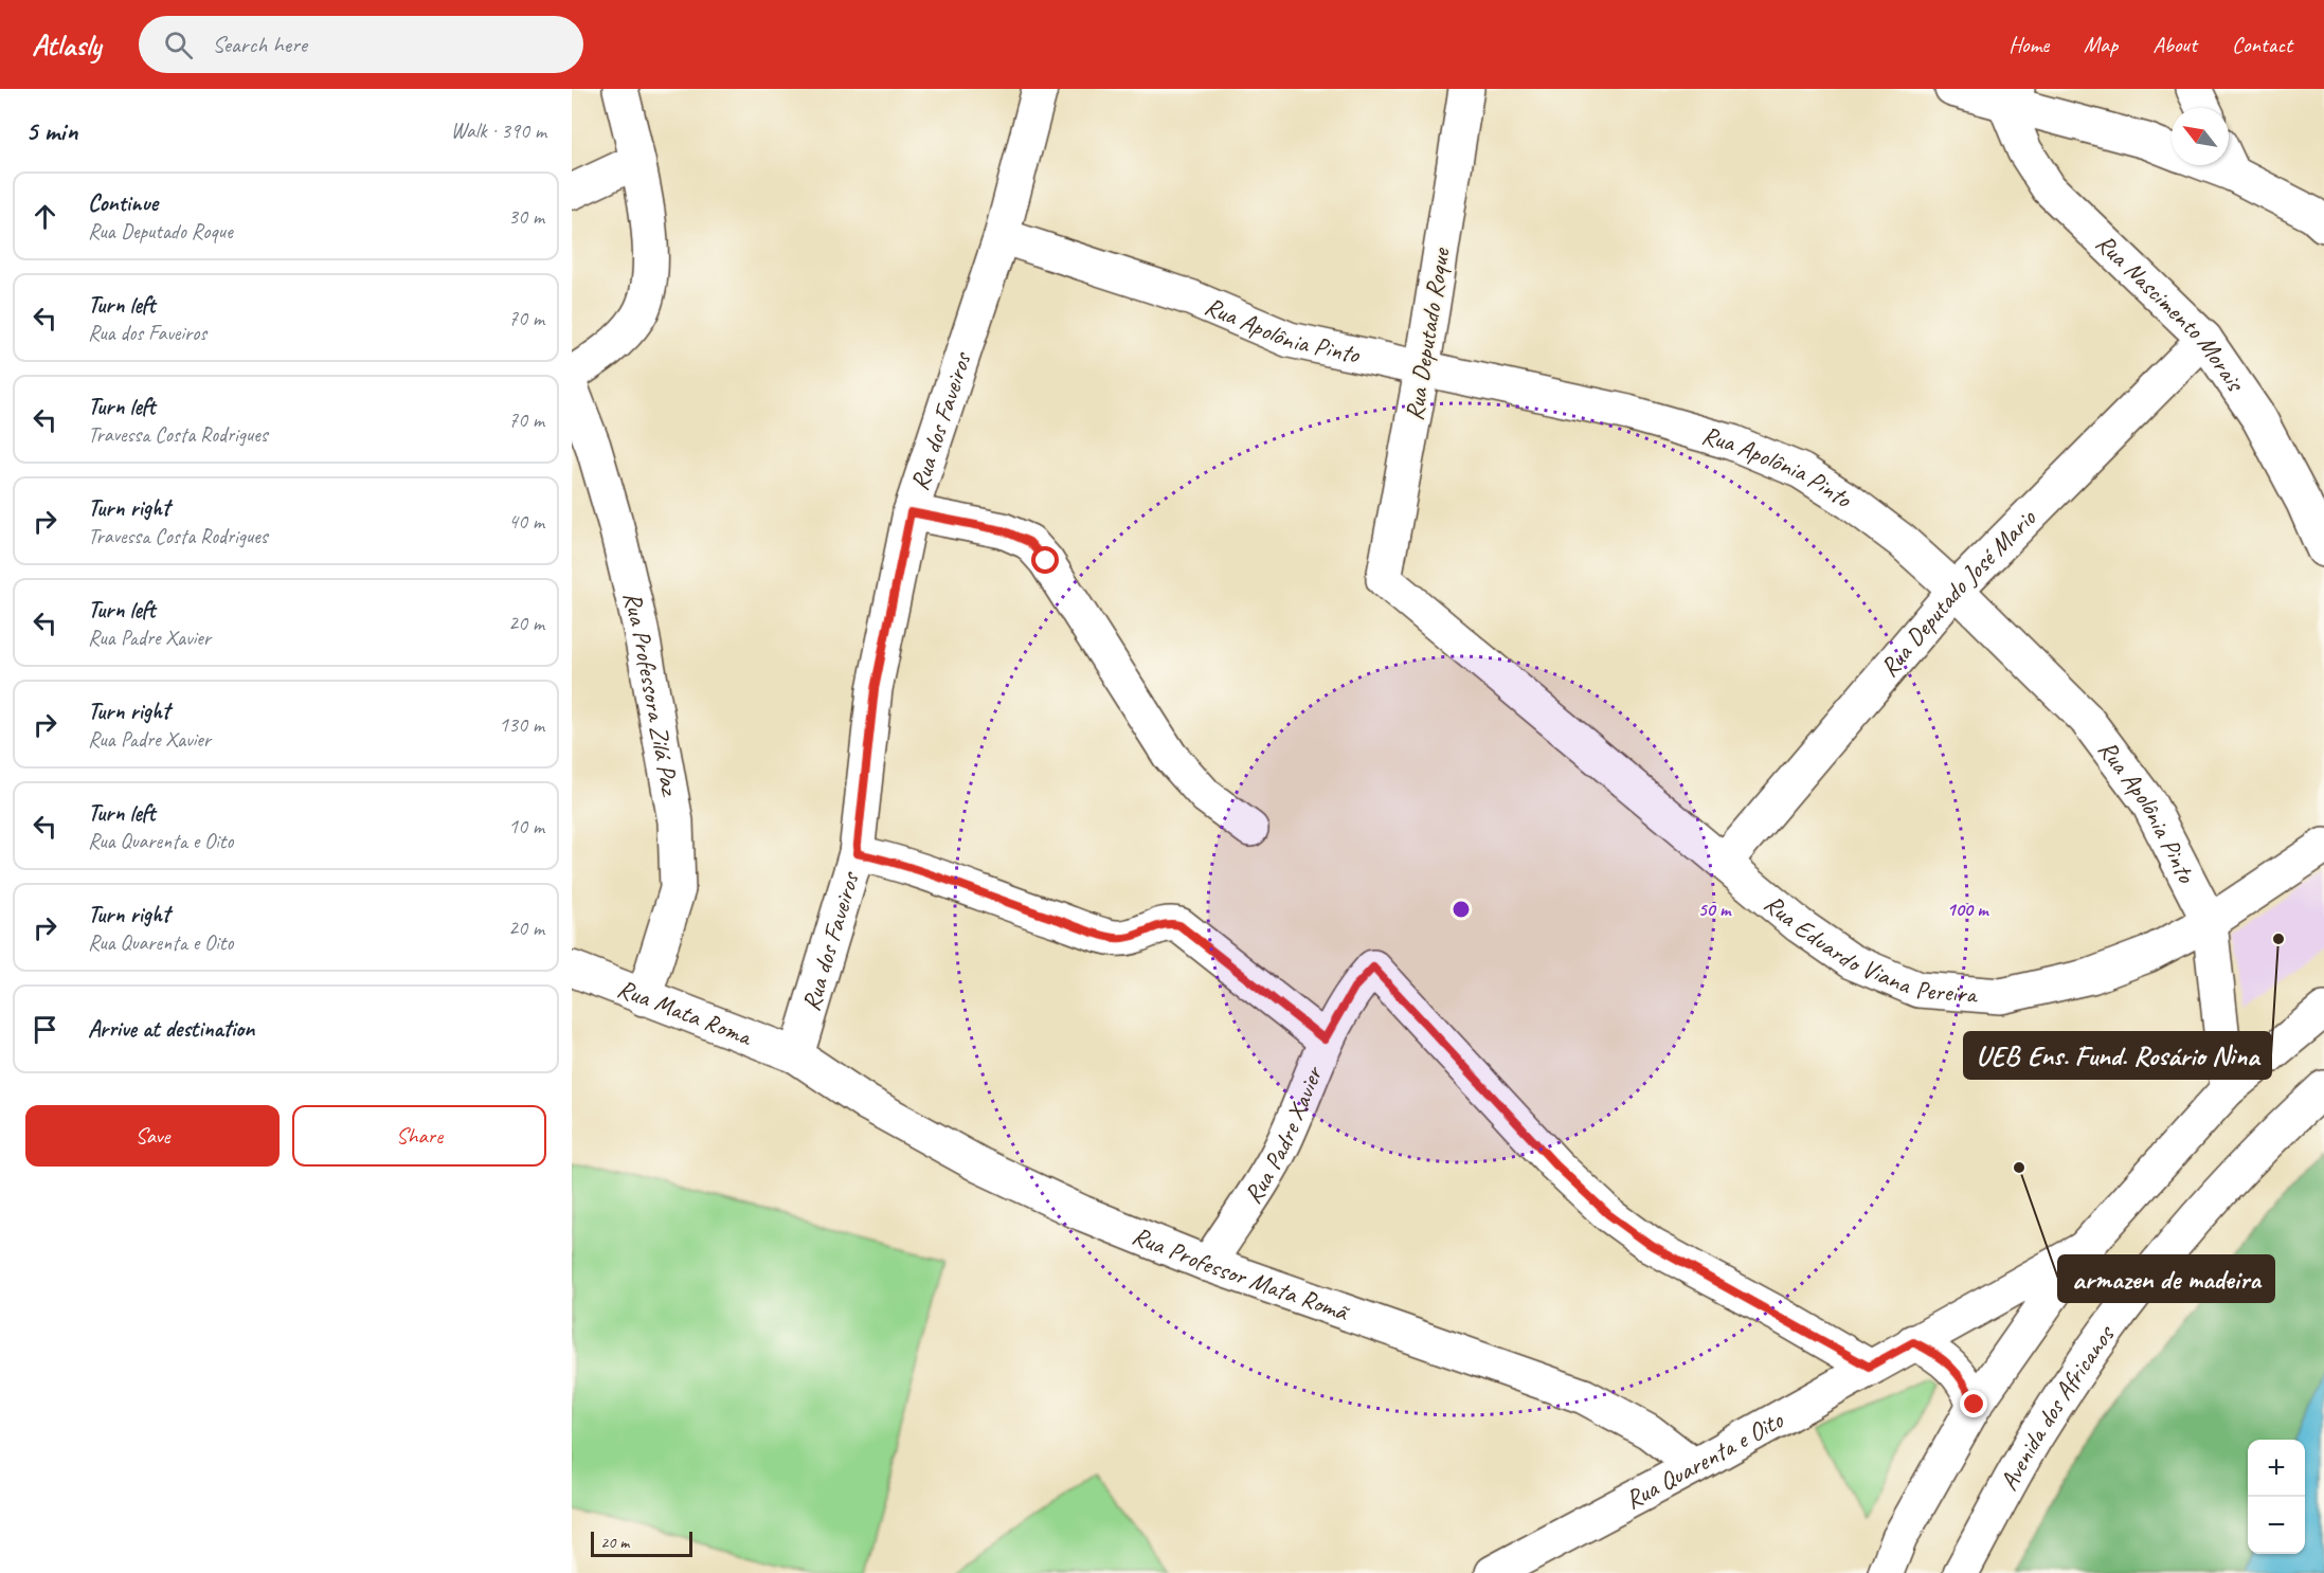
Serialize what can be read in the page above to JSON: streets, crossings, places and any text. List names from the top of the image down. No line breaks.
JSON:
{"streets":{"street":["Rua Nascimento Morais","Rua Apolônia Pinto","Rua Deputado Roque","Rua dos Faveiros","Rua Deputado José Mario","Rua Professora Zilá Paz","Rua Eduardo Viana Pereira","Rua Mata Roma","Rua Padre Xavier","Rua Professor Mata Romã","Avenida dos Africanos","Rua Quarenta e Oito"]},"crossings":[["Rua Nascimento Morais","Rua Deputado José Mario"],["Rua Apolônia Pinto","Rua Deputado Roque"],["Rua Apolônia Pinto","Rua dos Faveiros"],["Rua Apolônia Pinto","Rua Deputado José Mario"],["Rua Apolônia Pinto","Rua Eduardo Viana Pereira"],["Rua Deputado Roque","Rua Eduardo Viana Pereira"],["Rua dos Faveiros","Rua Mata Roma"],["Rua dos Faveiros","Rua Professor Mata Romã"],["Rua Deputado José Mario","Rua Eduardo Viana Pereira"],["Rua Professora Zilá Paz","Rua Mata Roma"],["Rua Mata Roma","Rua Professor Mata Romã"],["Rua Padre Xavier","Rua Professor Mata Romã"],["Rua Padre Xavier","Rua Quarenta e Oito"],["Rua Professor Mata Romã","Rua Quarenta e Oito"]],"places":["UEB Ens. Fund. Rosário Nina","armazen de madeira"],"scale_bar":"20 m","north":"top left","page":{"header":"Atlasly","search":"Search here","nav":["Home","Map","About","Contact"],"heading":["5 min","Walk · 390 m"],"list":[["Continue","Rua Deputado Roque","30 m"],["Turn left","Rua dos Faveiros","70 m"],["Turn left","Travessa Costa Rodrigues","70 m"],["Turn right","Travessa Costa Rodrigues","40 m"],["Turn left","Rua Padre Xavier","20 m"],["Turn right","Rua Padre Xavier","130 m"],["Turn left","Rua Quarenta e Oito","10 m"],["Turn right","Rua Quarenta e Oito","20 m"],"Arrive at destination"],"buttons":["Save","Share"],"map_buttons":["+","−"],"scale":"20 m"},"rings":["50 m","100 m"]}
